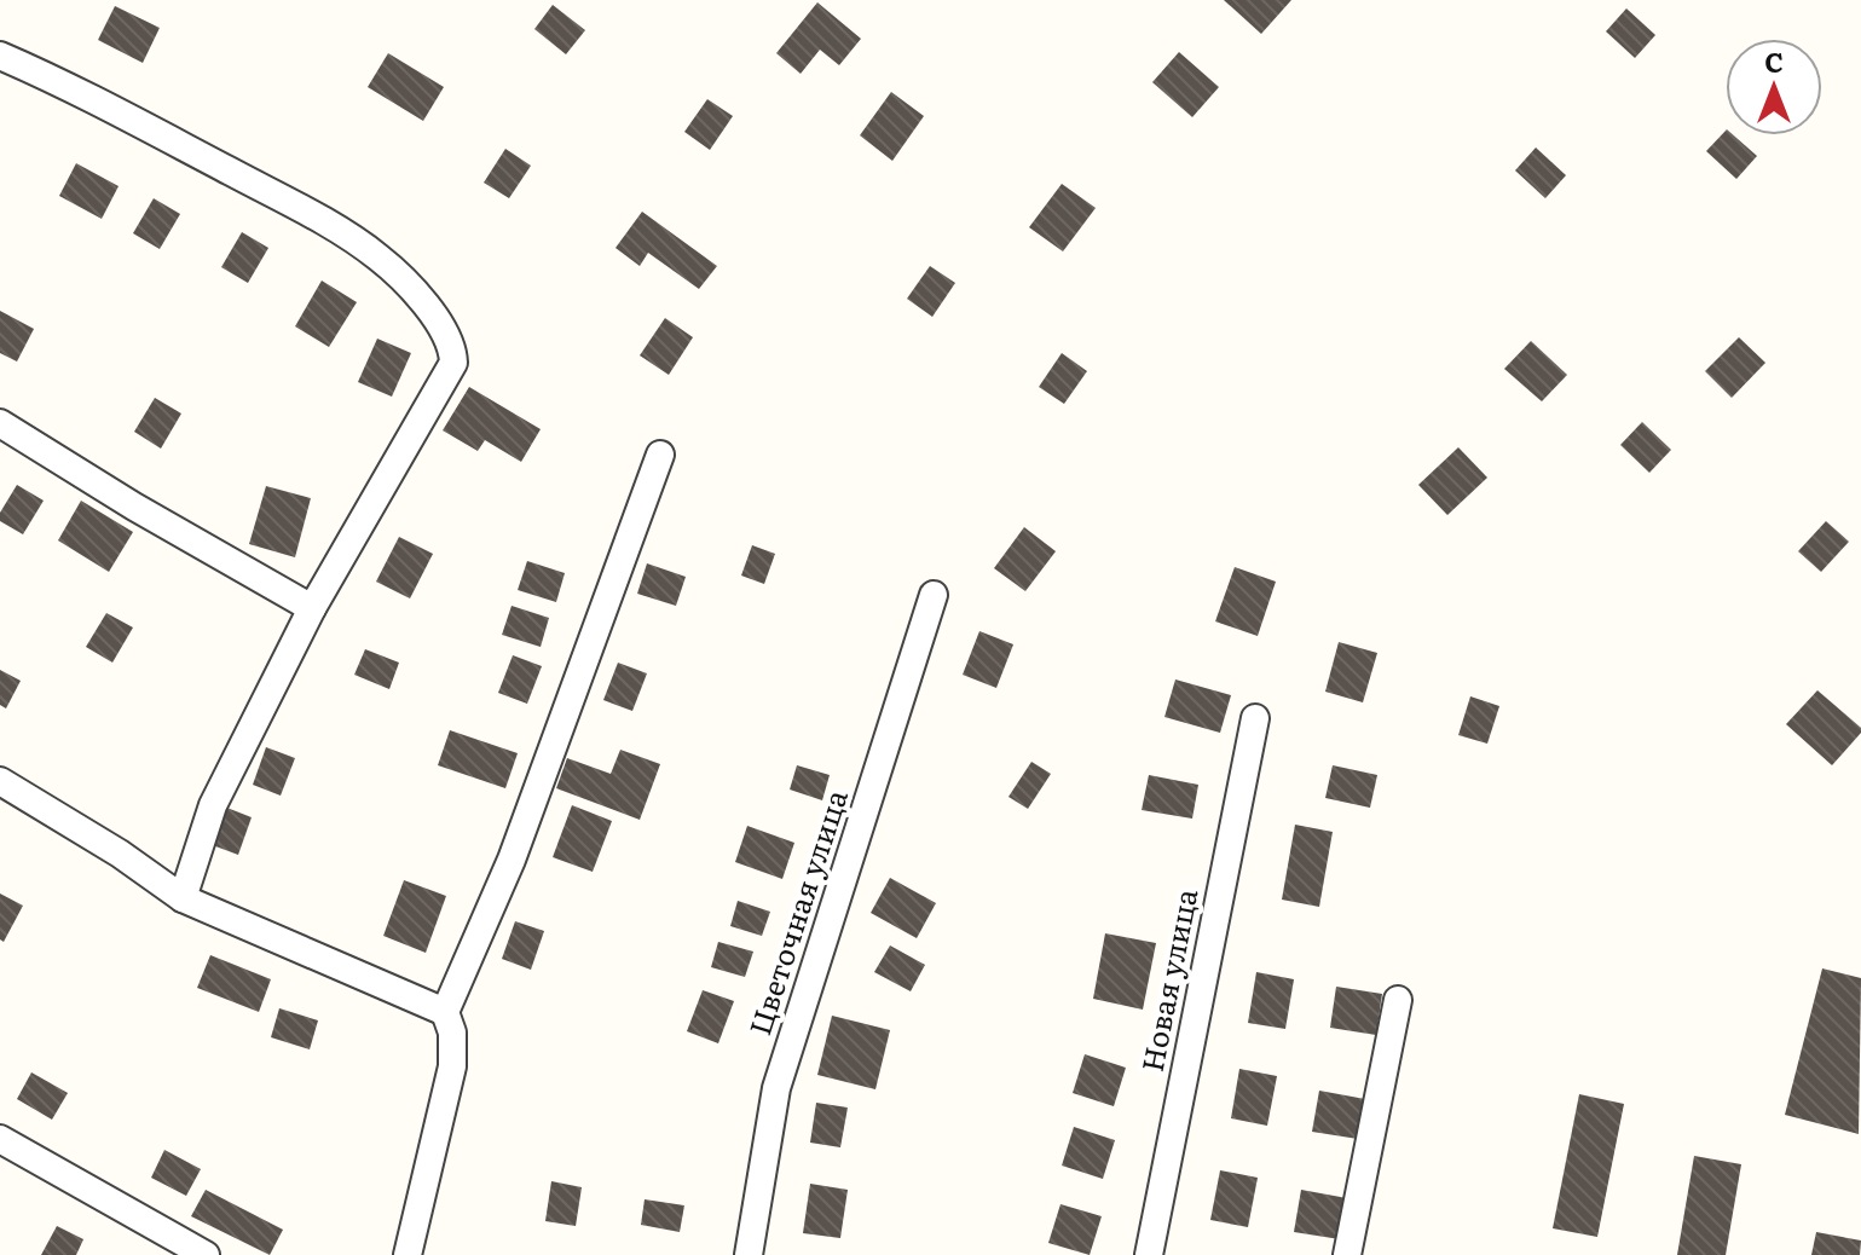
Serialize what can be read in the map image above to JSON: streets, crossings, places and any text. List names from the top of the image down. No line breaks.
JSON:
{"streets":{"street":["Цветочная улица","Новая улица"]},"north":"top"}
